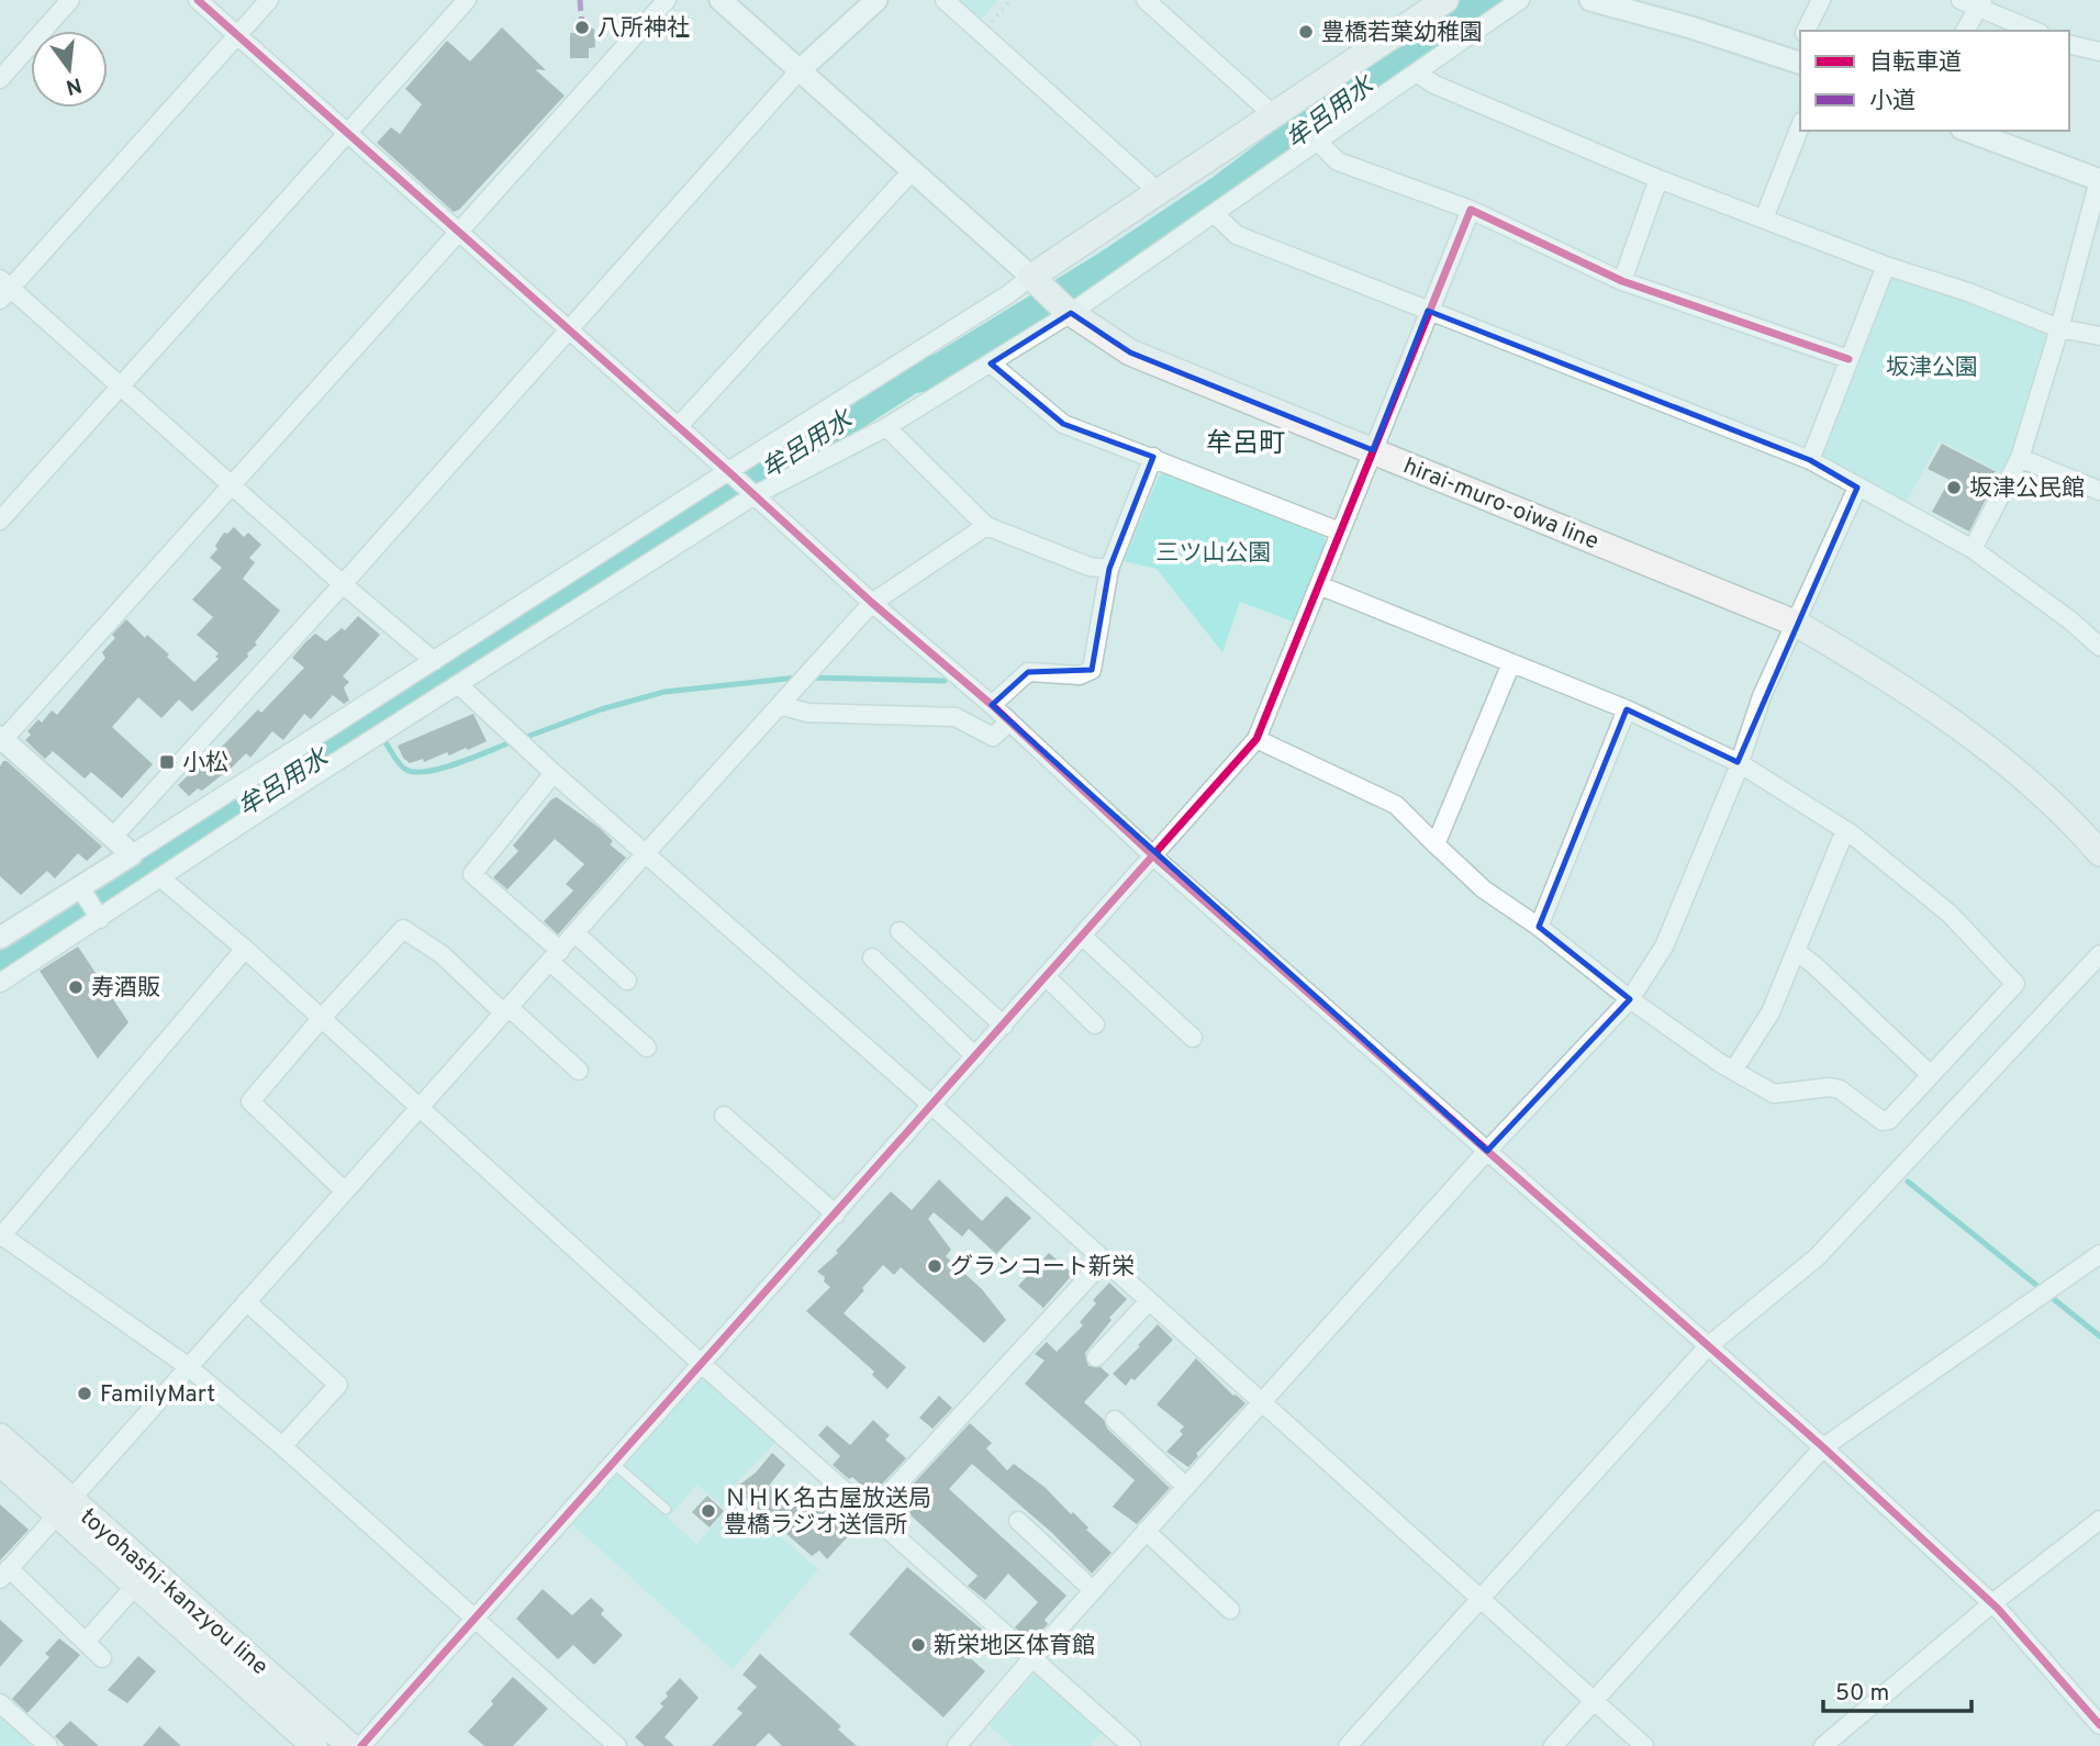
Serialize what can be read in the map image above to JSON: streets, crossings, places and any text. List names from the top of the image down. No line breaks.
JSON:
{"streets":{"main road":["hirai-muro-oiwa line","toyohashi-kanzyou line"]},"districts":["牟呂町"],"water":["牟呂用水"],"parks":["坂津公園","三ツ山公園"],"places":{"other":["八所神社","豊橋若葉幼稚園","坂津公民館","寿酒販","グランコート新栄","FamilyMart","ＮＨＫ名古屋放送局 豊橋ラジオ送信所","新栄地区体育館"],"transit":["小松"]},"legend":["自転車道","小道"],"scale_bar":"50 m","north":"bottom"}
